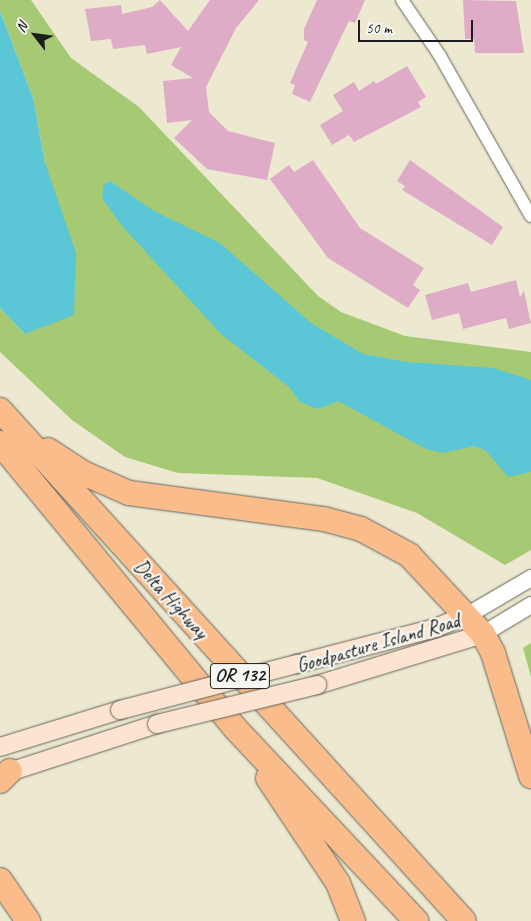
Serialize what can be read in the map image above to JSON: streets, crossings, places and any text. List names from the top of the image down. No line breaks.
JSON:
{"streets":{"highway":["Delta Highway","OR 132"],"main road":["Goodpasture Island Road"]},"scale_bar":"50 m","north":"top left"}
